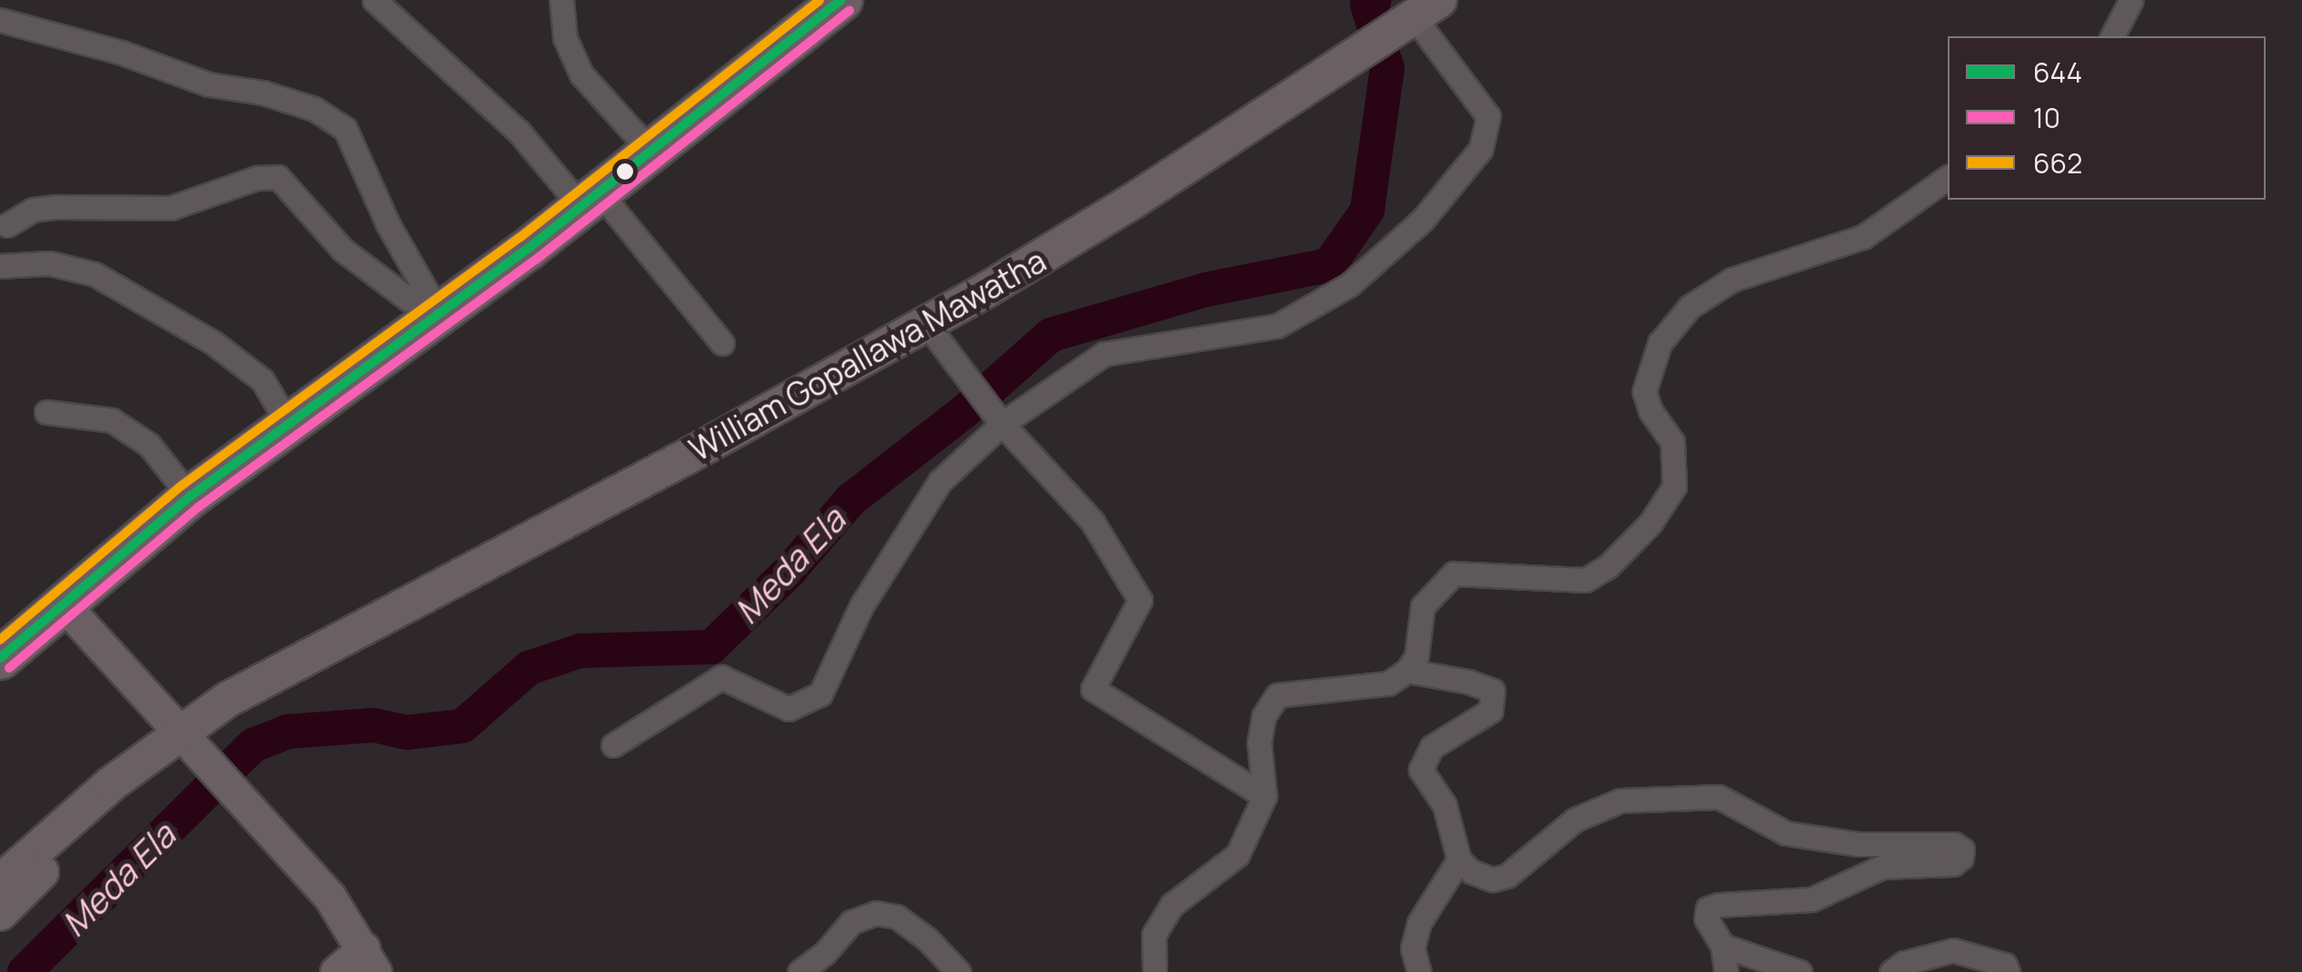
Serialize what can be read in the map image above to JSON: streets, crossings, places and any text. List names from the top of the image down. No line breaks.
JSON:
{"streets":{"main road":["William Gopallawa Mawatha"]},"water":["Meda Ela"],"lines":["transit line 644","transit line 662","transit line 10"],"legend":["644","10","662"]}
